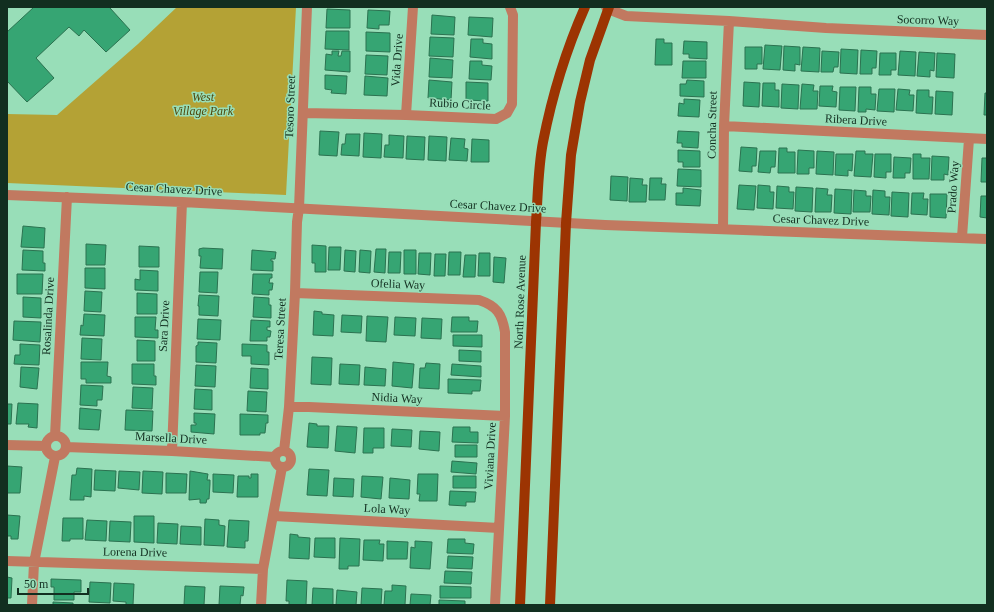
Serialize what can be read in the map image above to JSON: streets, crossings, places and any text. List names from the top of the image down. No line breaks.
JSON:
{"streets":{"main road":["North Rose Avenue"],"street":["Socorro Way","Vida Drive","Rubio Circle","Tesoro Street","Ribera Drive","Concha Street","Prado Way","Cesar Chavez Drive","Ofelia Way","Rosalinda Drive","Sara Drive","Teresa Street","Nidia Way","Marsella Drive","Viviana Drive","Lola Way","Lorena Drive"]},"crossings":[["Socorro Way","Concha Street"],["Vida Drive","Rubio Circle"],["Rubio Circle","Tesoro Street"],["Tesoro Street","Cesar Chavez Drive"],["Tesoro Street","Teresa Street"],["Ribera Drive","Concha Street"],["Ribera Drive","Prado Way"],["Concha Street","Cesar Chavez Drive"],["Prado Way","Cesar Chavez Drive"],["Cesar Chavez Drive","North Rose Avenue"],["Cesar Chavez Drive","Rosalinda Drive"],["Cesar Chavez Drive","Sara Drive"],["Cesar Chavez Drive","Teresa Street"],["Ofelia Way","Teresa Street"],["Ofelia Way","Viviana Drive"],["Rosalinda Drive","Marsella Drive"],["Sara Drive","Marsella Drive"],["Teresa Street","Nidia Way"],["Teresa Street","Marsella Drive"],["Nidia Way","Viviana Drive"],["Viviana Drive","Lola Way"]],"parks":["West Village Park"],"scale_bar":"50 m"}
